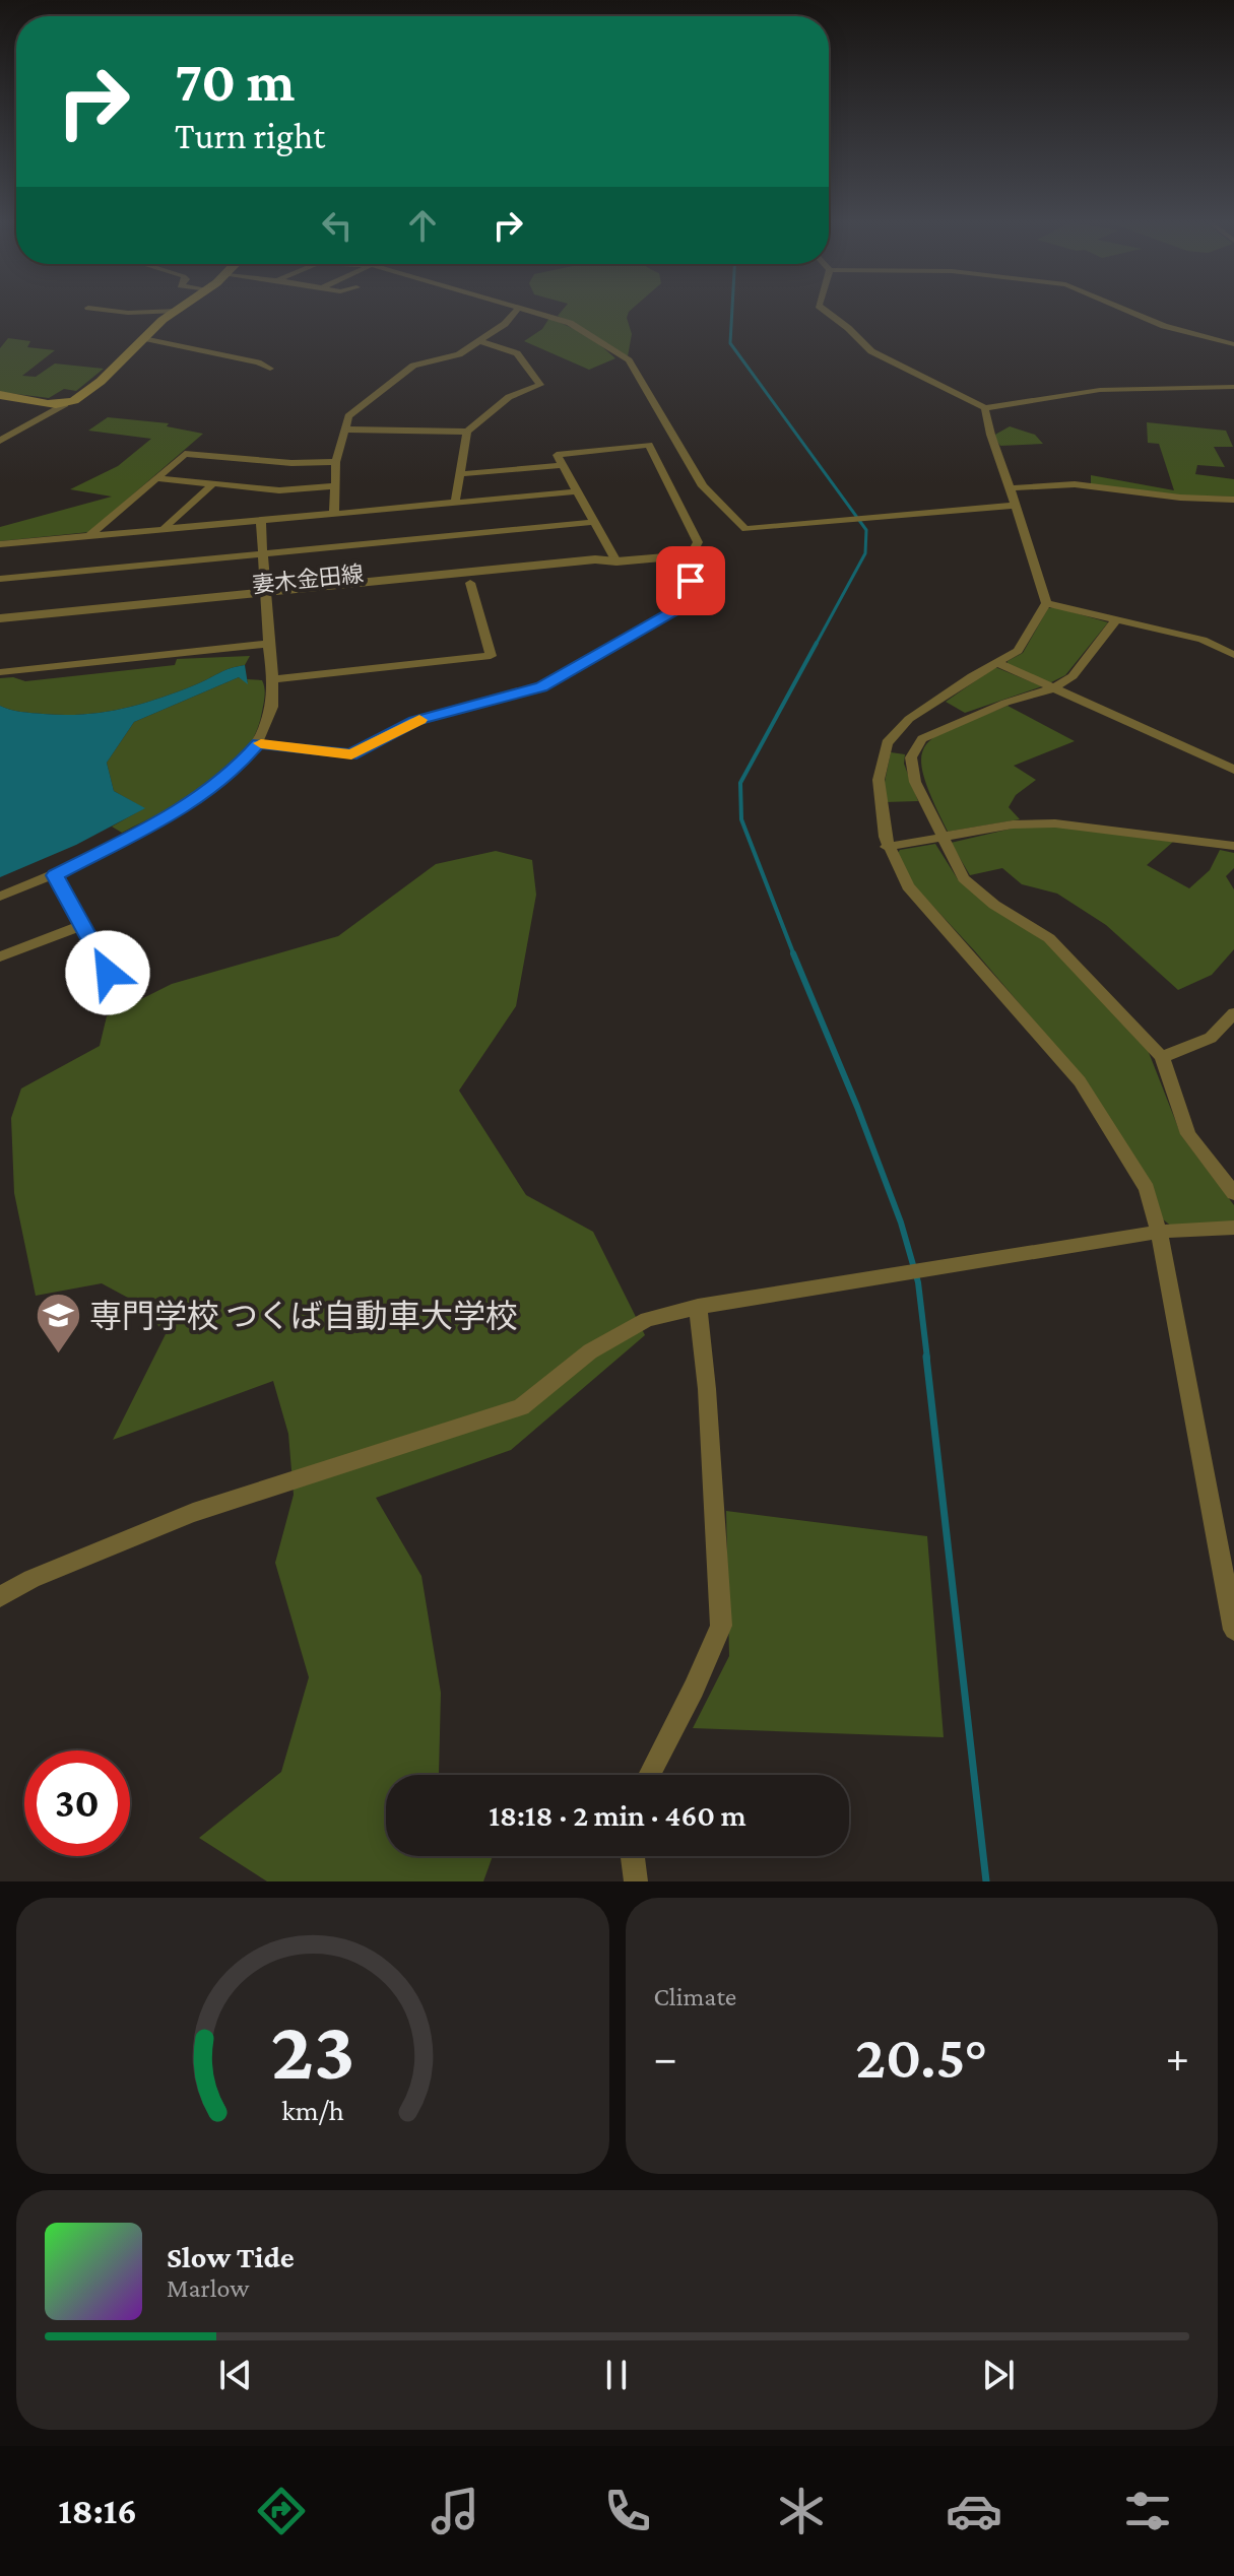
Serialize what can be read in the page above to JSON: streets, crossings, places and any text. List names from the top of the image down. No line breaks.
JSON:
{"streets":{"street":["妻木金田線"]},"places":{"school or university":["専門学校 つくば自動車大学校"]},"page":{"turn":["70 m","Turn right"],"limit":"30","trip":"18:18 · 2 min · 460 m","tile":"Climate","heat":["−","20.5°","+"],"song":["Slow Tide","Marlow"],"tabs":"18:16","gauge":["23","km/h"]}}
